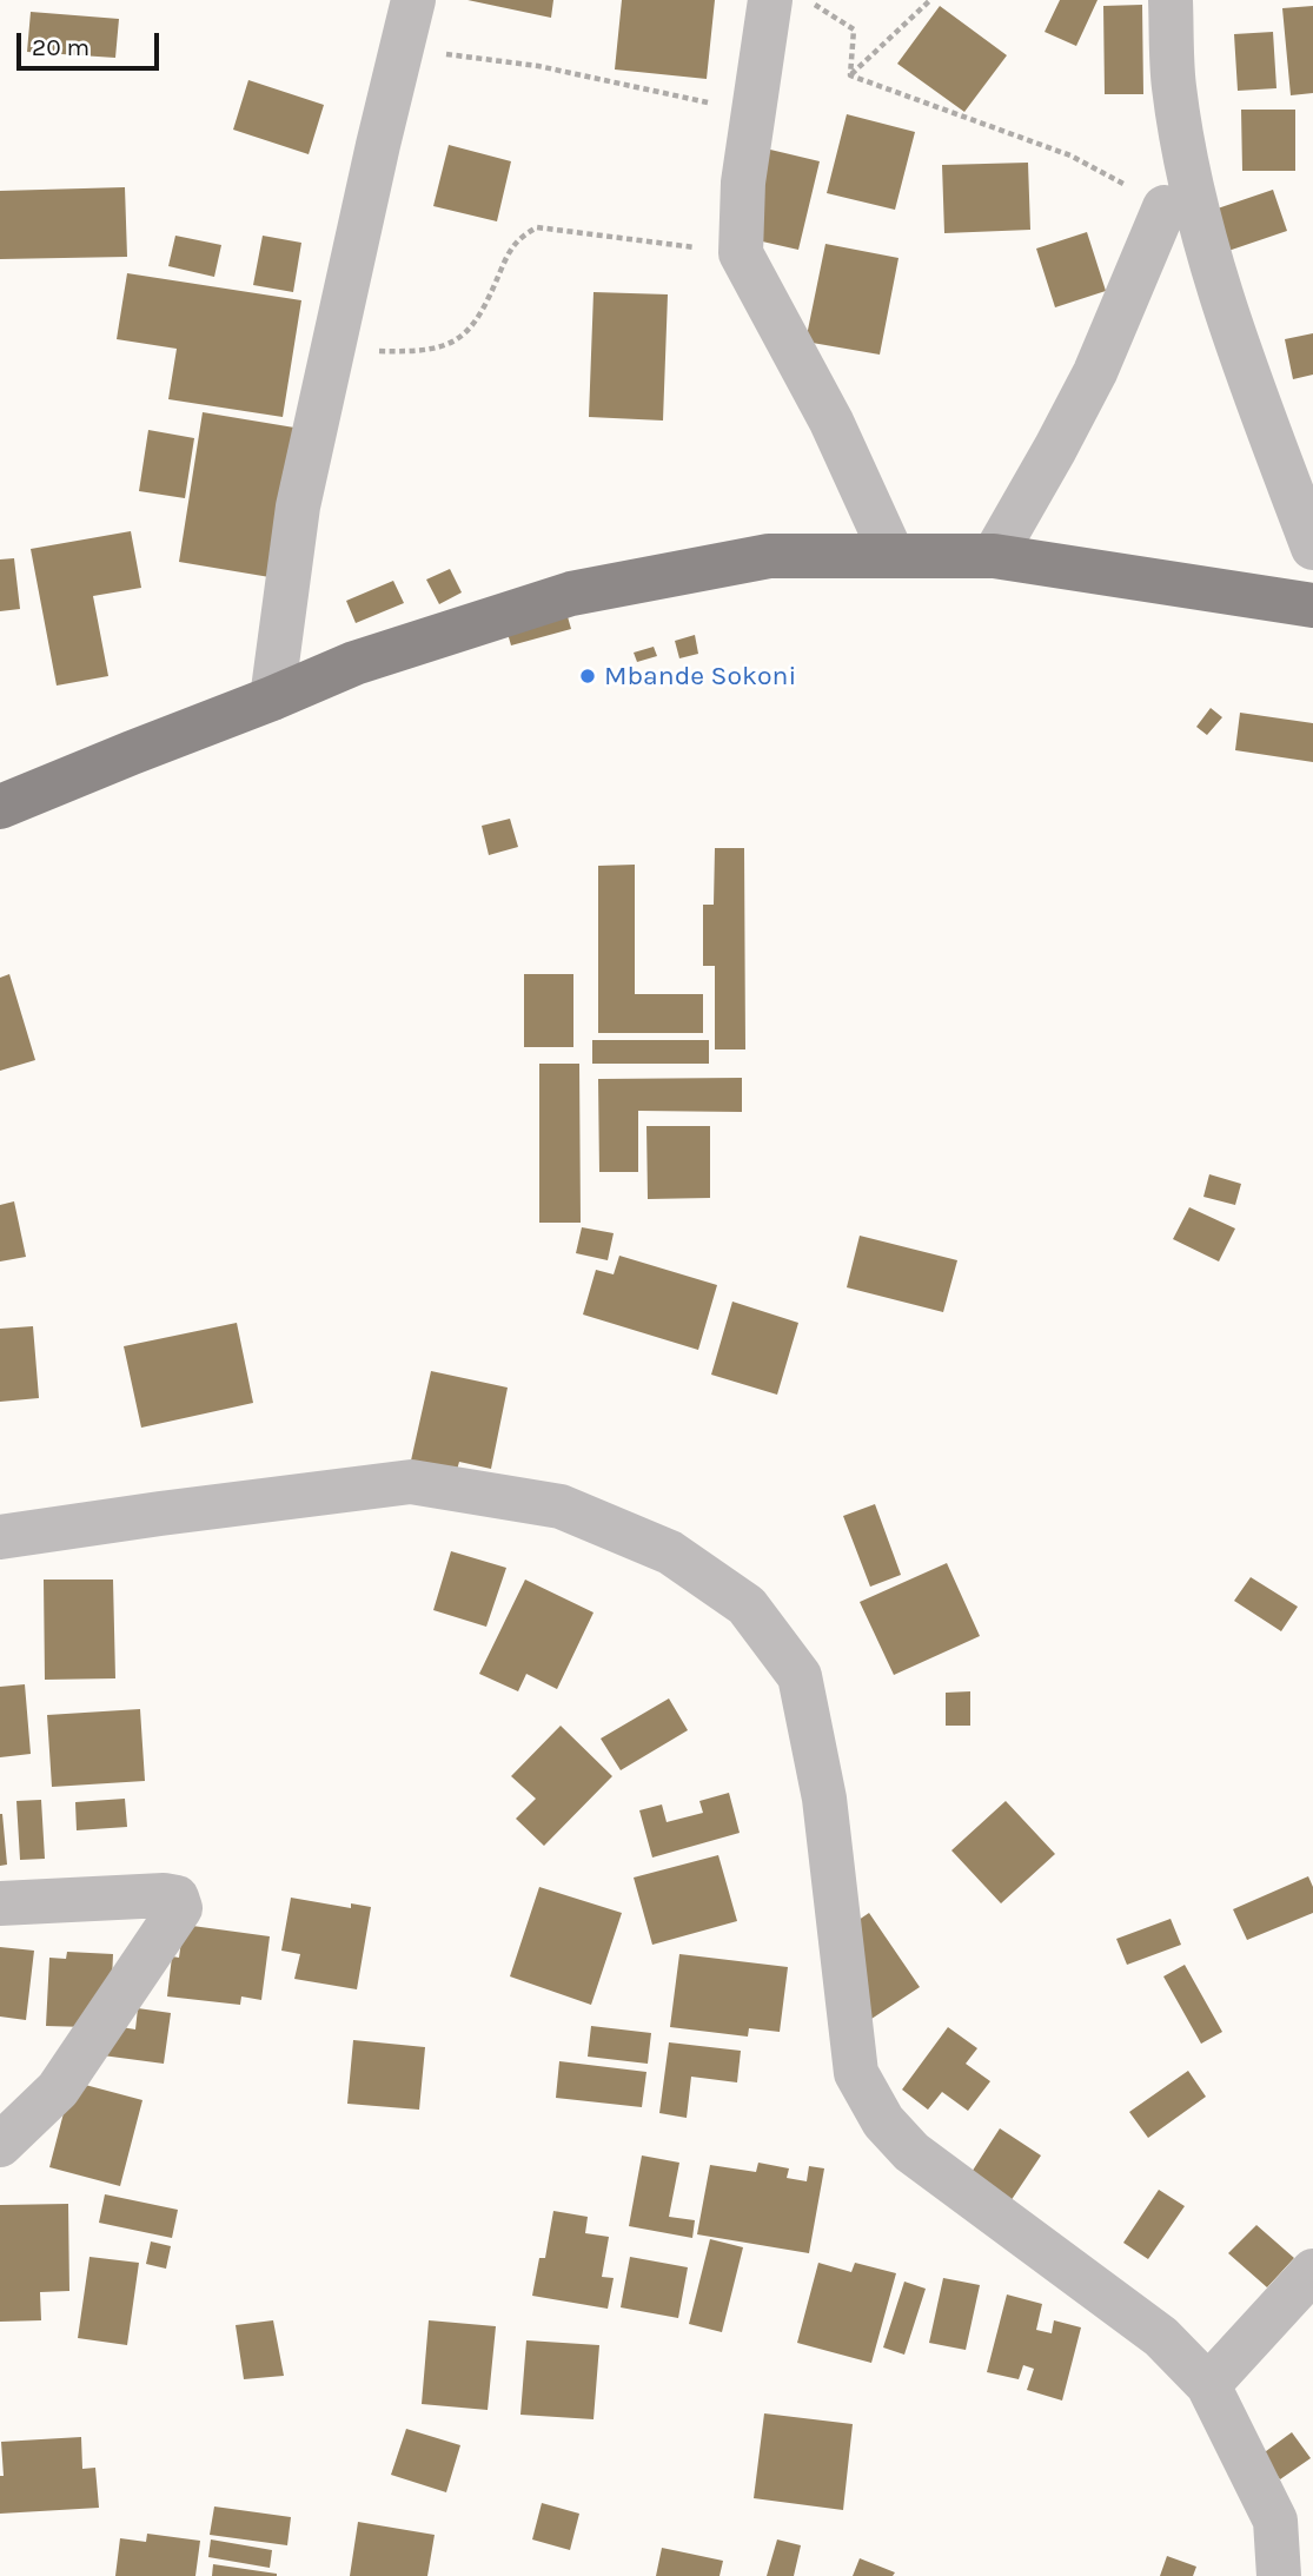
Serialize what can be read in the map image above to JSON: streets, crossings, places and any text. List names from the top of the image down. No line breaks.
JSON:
{"places":["Mbande Sokoni"],"scale_bar":"20 m"}
